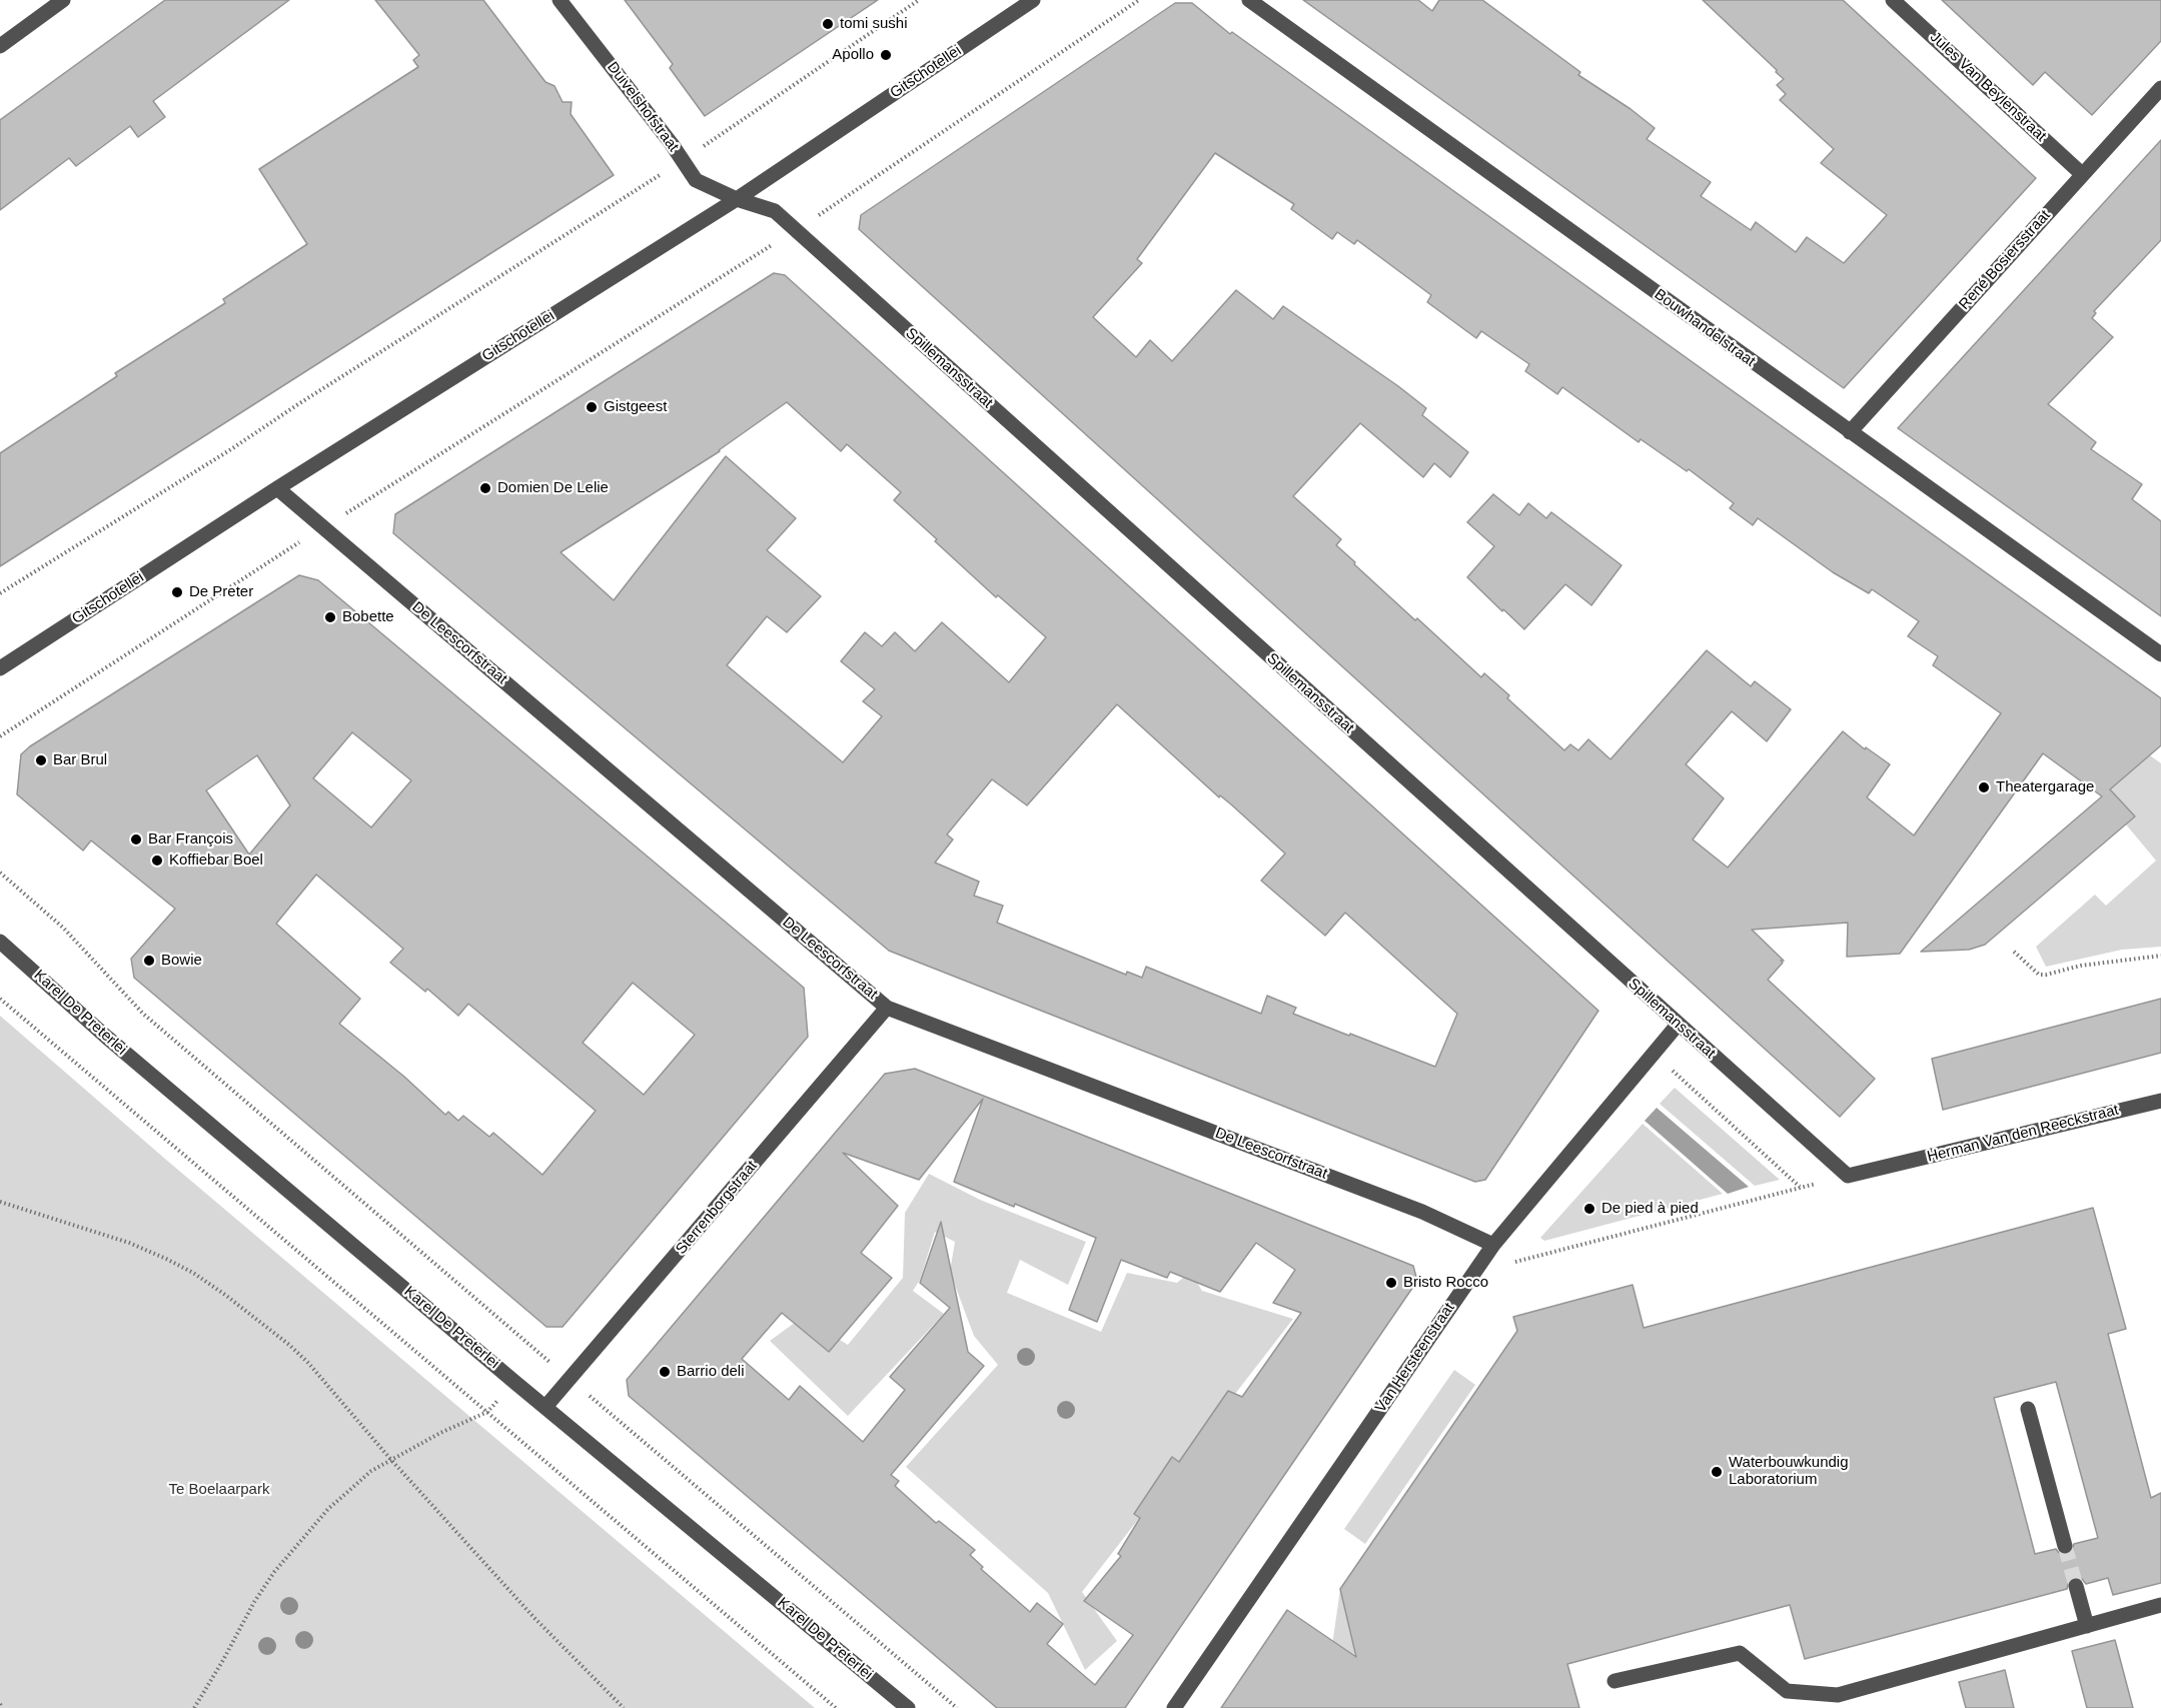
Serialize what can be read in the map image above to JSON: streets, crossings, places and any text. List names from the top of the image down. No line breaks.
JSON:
{"streets":{"street":["Gitschotellei","Jules Van Beylenstraat","Duivelshofstraat","René Bosiersstraat","Bouwhandelstraat","Spillemansstraat","De Leescorfstraat","Karel De Preterlei","Herman Van den Reeckstraat","Sterrenborgstraat","Van Hersteenstraat"]},"crossings":[["Gitschotellei","Duivelshofstraat"],["Gitschotellei","Spillemansstraat"],["Gitschotellei","De Leescorfstraat"],["Jules Van Beylenstraat","René Bosiersstraat"],["Duivelshofstraat","Spillemansstraat"],["René Bosiersstraat","Bouwhandelstraat"],["Spillemansstraat","Herman Van den Reeckstraat"],["Spillemansstraat","Van Hersteenstraat"],["De Leescorfstraat","Sterrenborgstraat"],["De Leescorfstraat","Van Hersteenstraat"],["Karel De Preterlei","Sterrenborgstraat"]],"parks":["Te Boelaarpark"],"places":["tomi sushi","Apollo","Gistgeest","Domien De Lelie","De Preter","Bobette","Bar Brul","Theatergarage","Bar François","Koffiebar Boel","Bowie","De pied à pied","Bristo Rocco","Barrio deli","Waterbouwkundig Laboratorium"]}
